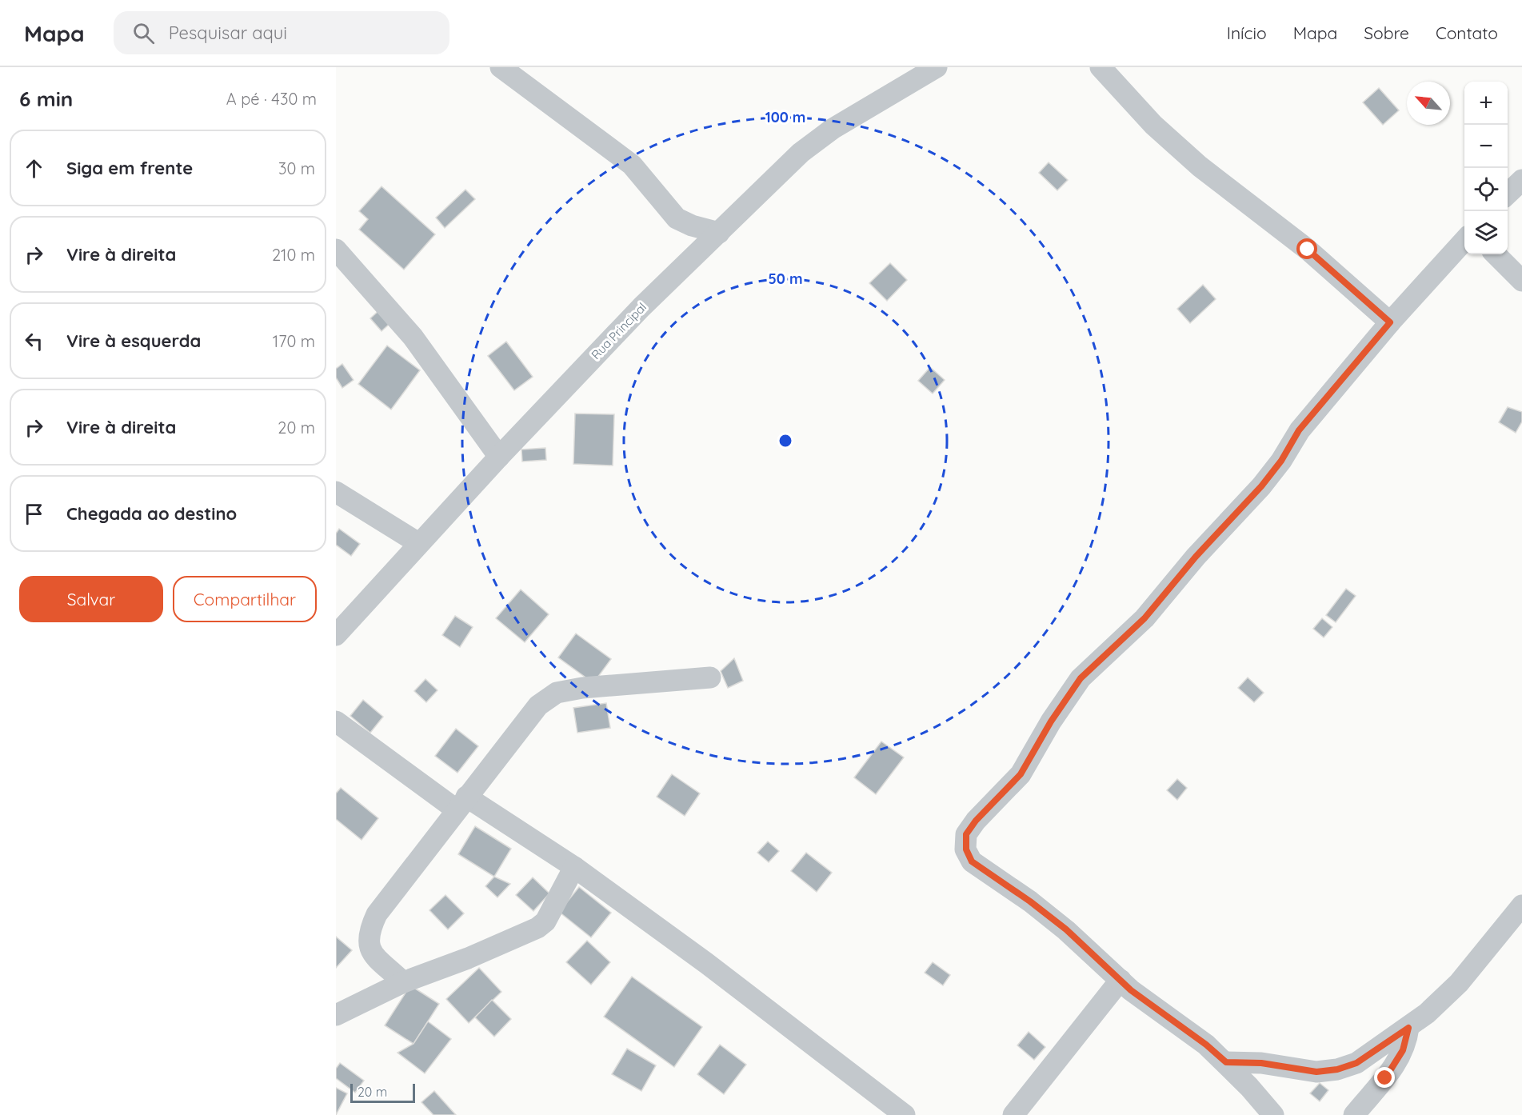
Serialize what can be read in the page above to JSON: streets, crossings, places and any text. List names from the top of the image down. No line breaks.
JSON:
{"streets":{"street":["Rua Principal"]},"scale_bar":"20 m","north":"top left","page":{"header":"Mapa","search":"Pesquisar aqui","nav":["Início","Mapa","Sobre","Contato"],"heading":["6 min","A pé · 430 m"],"map_buttons":["+","−"],"list":[["Siga em frente","30 m"],["Vire à direita","210 m"],["Vire à esquerda","170 m"],["Vire à direita","20 m"],"Chegada ao destino"],"buttons":["Salvar","Compartilhar"],"scale":"20 m"},"rings":["100 m","50 m"]}
